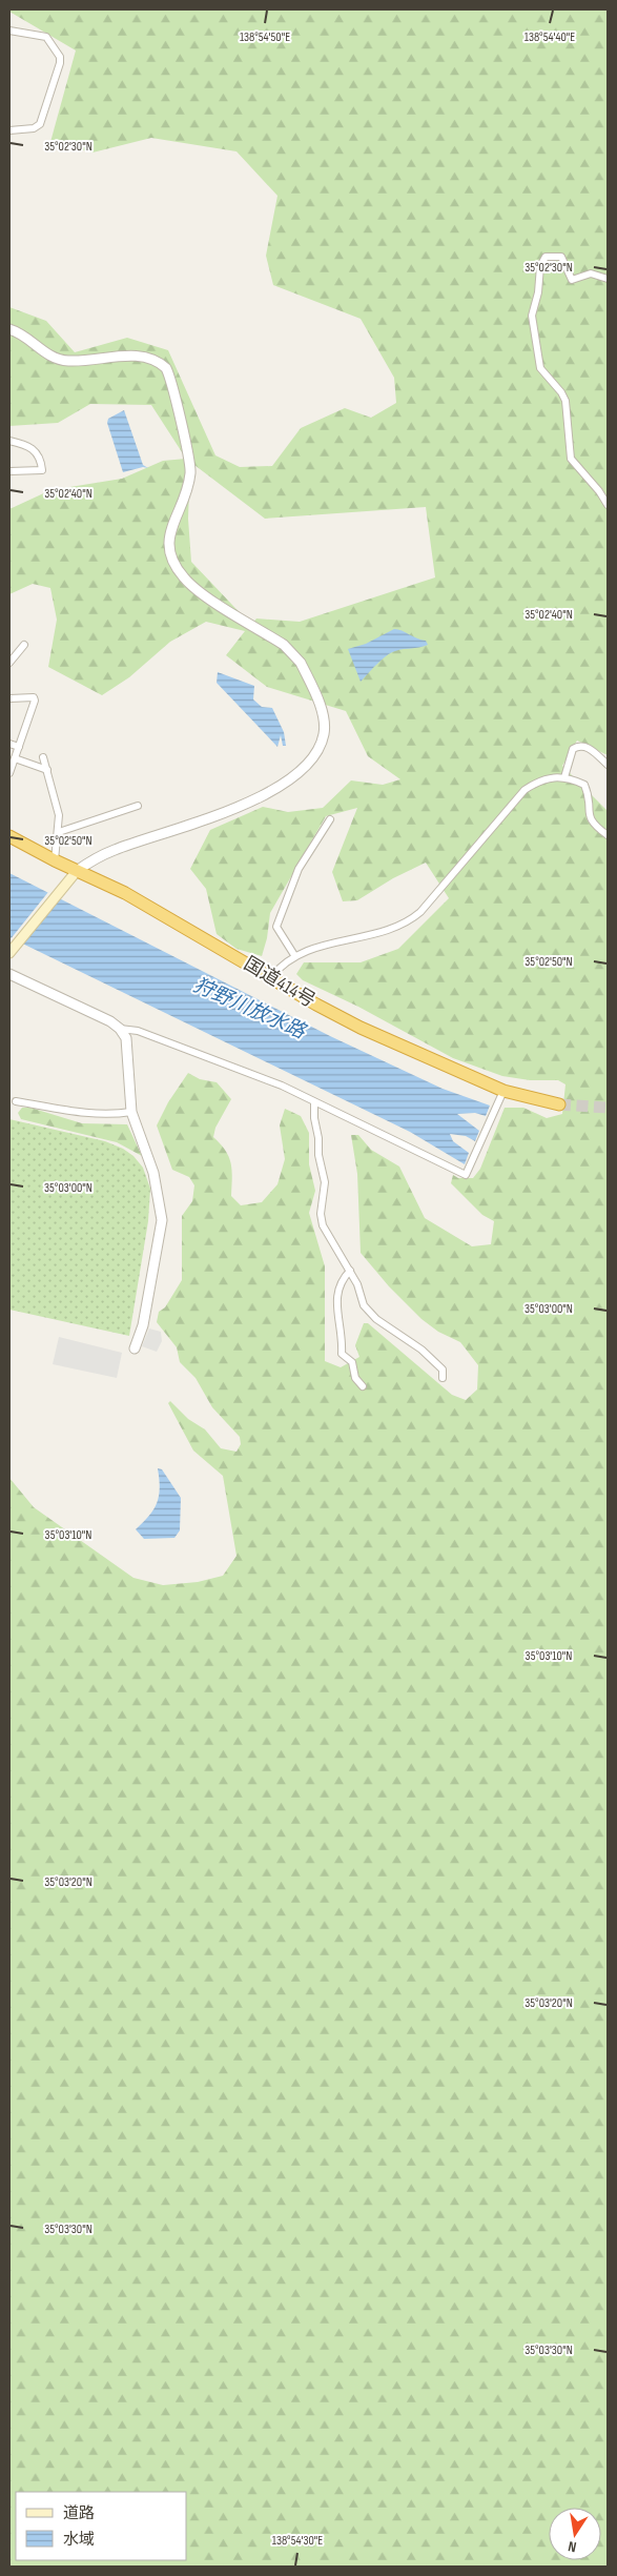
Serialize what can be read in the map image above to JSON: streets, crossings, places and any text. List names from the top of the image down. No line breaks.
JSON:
{"streets":{"highway":["国道414号"]},"water":["狩野川放水路"],"legend":["道路","水域"],"north":"bottom","coordinates":["138°54'50\"E","138°54'40\"E","35°02'30\"N","35°02'40\"N","35°02'50\"N","35°03'00\"N","35°03'10\"N","35°03'20\"N","35°03'30\"N","138°54'30\"E"]}
